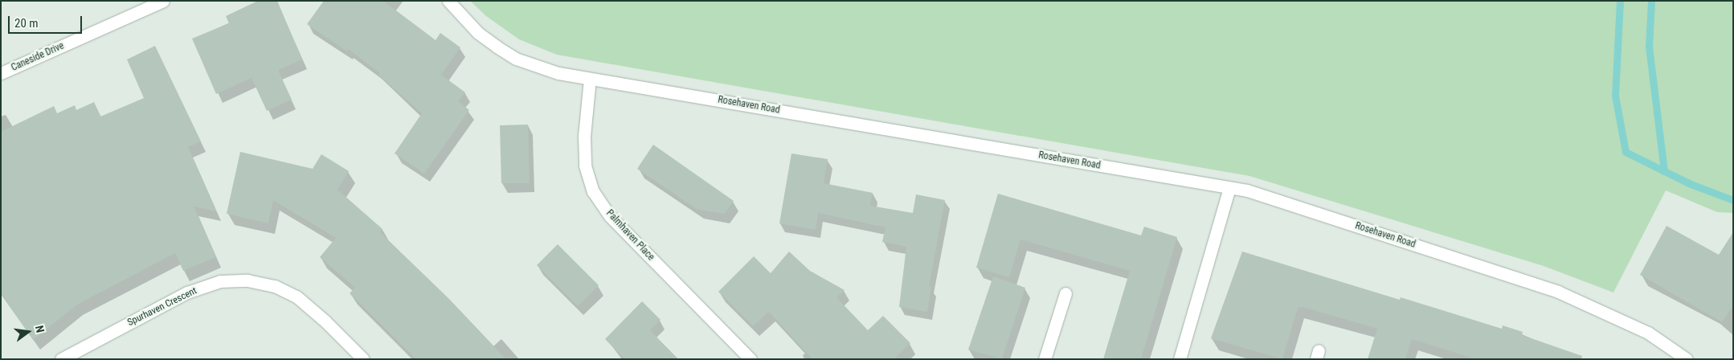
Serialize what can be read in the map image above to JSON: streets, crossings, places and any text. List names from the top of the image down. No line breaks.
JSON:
{"streets":{"street":["Caneside Drive","Rosehaven Road","Palmhaven Place","Spurhaven Crescent"]},"crossings":[["Rosehaven Road","Palmhaven Place"]],"scale_bar":"20 m","north":"right"}
